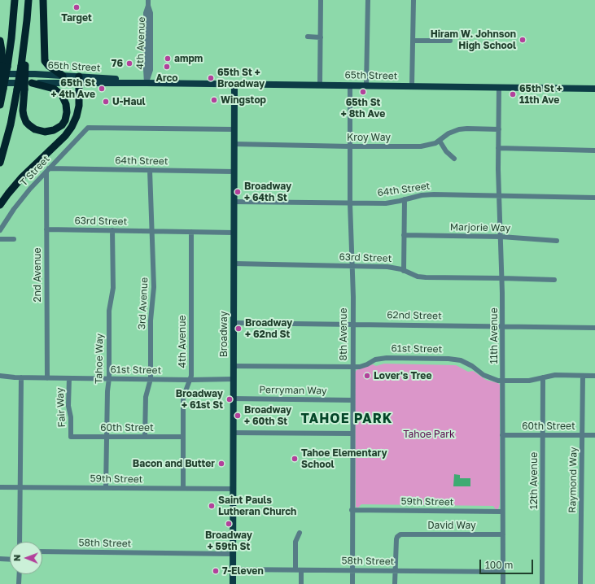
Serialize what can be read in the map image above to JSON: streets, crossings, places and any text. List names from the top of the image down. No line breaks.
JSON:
{"streets":{"main road":["65th Street","Broadway"],"street":["4th Avenue","Kroy Way","64th Street","T Street","63rd Street","Marjorie Way","2nd Avenue","3rd Avenue","62nd Street","8th Avenue","11th Avenue","61st Street","Tahoe Way","Perryman Way","Fair Way","60th Street","59th Street","Raymond Way","12th Avenue","David Way","58th Street"]},"crossings":[["4th Avenue","65th Street"],["4th Avenue","63rd Street"],["4th Avenue","61st Street"],["4th Avenue","60th Street"],["4th Avenue","59th Street"],["65th Street","Broadway"],["65th Street","8th Avenue"],["65th Street","11th Avenue"],["Kroy Way","Broadway"],["Kroy Way","8th Avenue"],["Kroy Way","11th Avenue"],["64th Street","T Street"],["64th Street","2nd Avenue"],["64th Street","3rd Avenue"],["64th Street","Broadway"],["64th Street","8th Avenue"],["64th Street","11th Avenue"],["T Street","2nd Avenue"],["T Street","Broadway"],["63rd Street","2nd Avenue"],["63rd Street","3rd Avenue"],["63rd Street","Broadway"],["63rd Street","8th Avenue"],["63rd Street","11th Avenue"],["63rd Street","Tahoe Way"],["Marjorie Way","11th Avenue"],["2nd Avenue","61st Street"],["3rd Avenue","61st Street"],["3rd Avenue","60th Street"],["62nd Street","Broadway"],["62nd Street","8th Avenue"],["62nd Street","11th Avenue"],["Broadway","61st Street"],["Broadway","Perryman Way"],["Broadway","59th Street"],["Broadway","58th Street"],["8th Avenue","61st Street"],["8th Avenue","Perryman Way"],["8th Avenue","59th Street"],["8th Avenue","58th Street"],["11th Avenue","61st Street"],["11th Avenue","60th Street"],["11th Avenue","59th Street"],["11th Avenue","David Way"],["11th Avenue","58th Street"],["61st Street","Tahoe Way"],["61st Street","Fair Way"],["61st Street","Raymond Way"],["61st Street","12th Avenue"],["Tahoe Way","60th Street"],["Tahoe Way","59th Street"],["Fair Way","60th Street"],["60th Street","Raymond Way"],["60th Street","12th Avenue"],["David Way","58th Street"]],"districts":["TAHOE PARK"],"parks":["Tahoe Park"],"places":["Target","Hiram W. Johnson High School","ampm","76","Arco","65th St + Broadway","65th St + 4th Ave","65th St + 8th Ave","65th St + 11th Ave","Wingstop","U-Haul","Broadway + 64th St","Broadway + 62nd St","Lover's Tree","Broadway + 61st St","Broadway + 60th St","Tahoe Elementary School","Bacon and Butter","Saint Pauls Lutheran Church","Broadway + 59th St","7-Eleven"],"scale_bar":"100 m","north":"left"}
